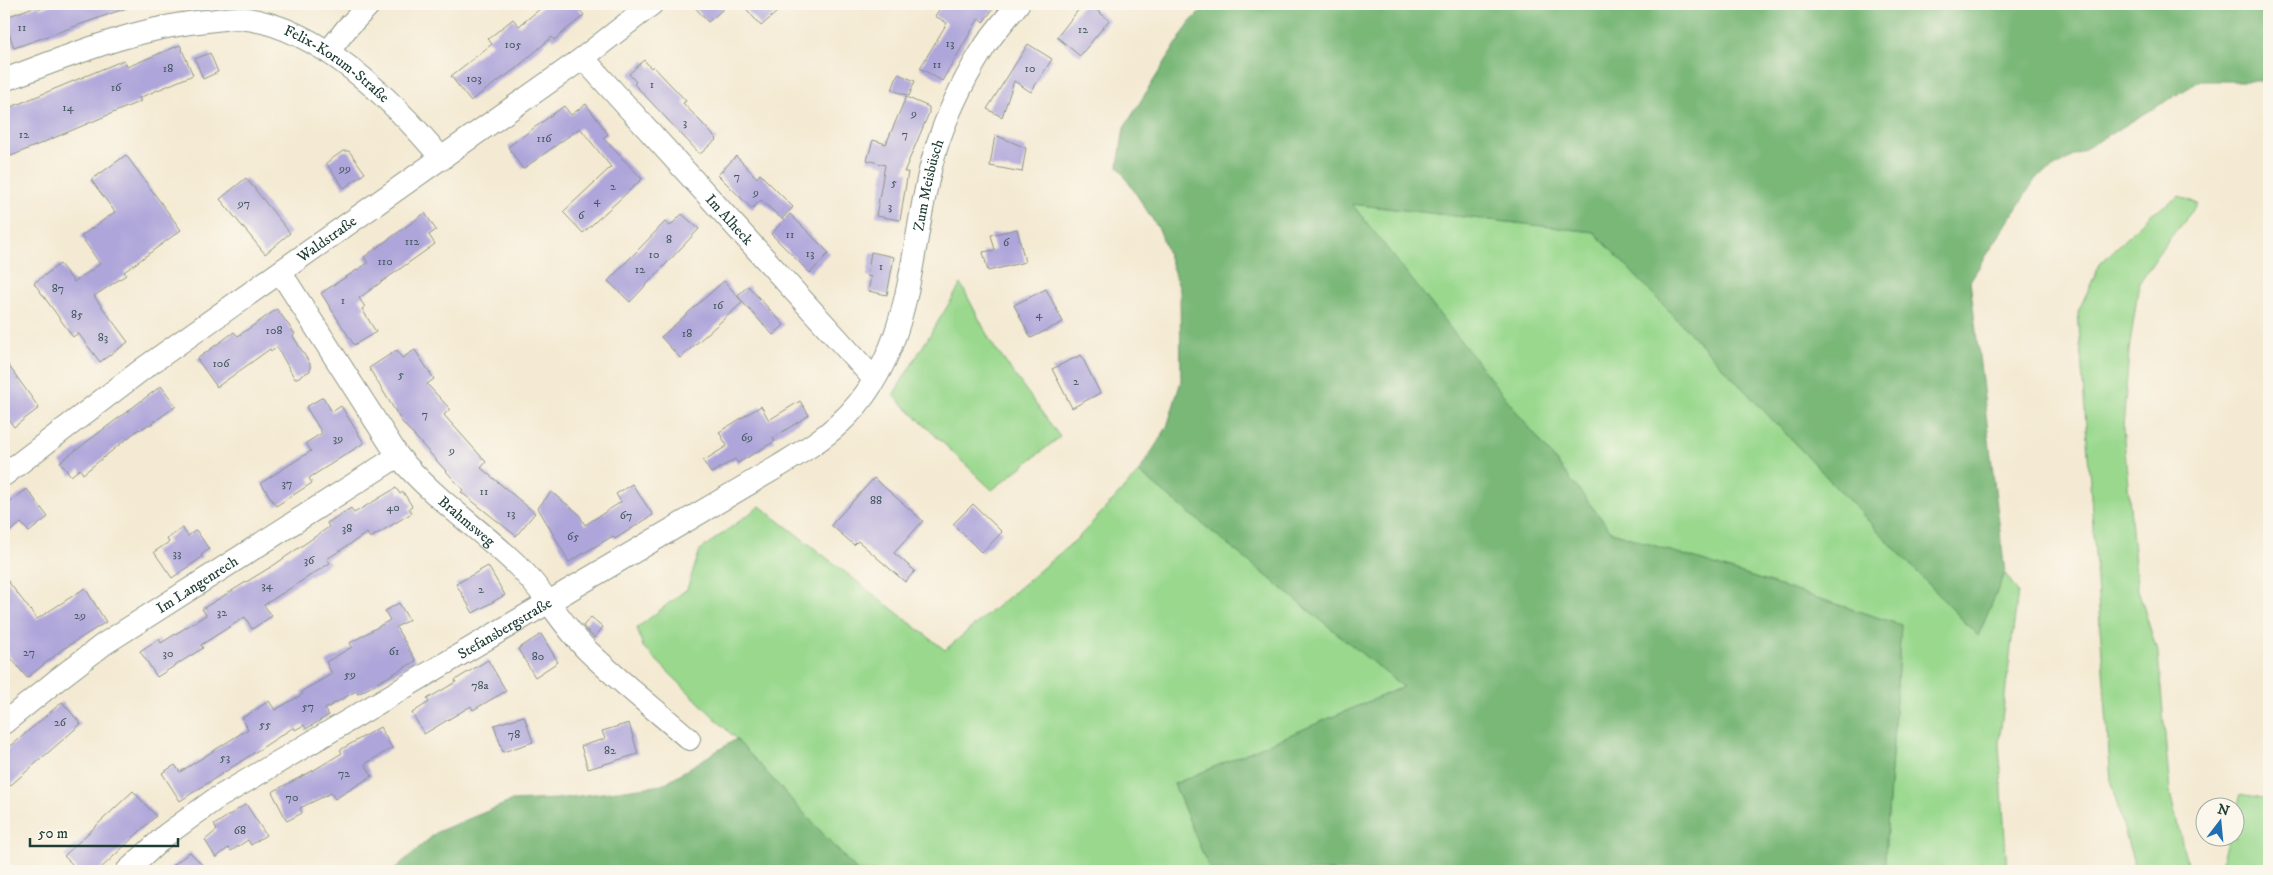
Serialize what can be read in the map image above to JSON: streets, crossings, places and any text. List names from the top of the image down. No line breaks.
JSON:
{"streets":{"street":["Felix-Korum-Straße","Zum Meisbüsch","Im Alheck","Waldstraße","Brahmsweg","Im Langenrech","Stefansbergstraße"]},"crossings":[["Felix-Korum-Straße","Waldstraße"],["Zum Meisbüsch","Im Alheck"],["Zum Meisbüsch","Stefansbergstraße"],["Im Alheck","Waldstraße"],["Im Alheck","Stefansbergstraße"],["Waldstraße","Brahmsweg"],["Brahmsweg","Im Langenrech"],["Brahmsweg","Stefansbergstraße"]],"house_numbers":["11","12","13","105","11","18","10","103","1","16","14","9","3","12","7","116","99","7","5","2","9","4","97","3","6","11","8","112","6","13","10","110","1","12","87","1","16","85","4","108","18","83","106","5","2","7","69","39","9","37","11","88","40","13","67","38","65","33","36","34","2","32","29","61","27","30","80","59","78a","57","26","55","78","82","53","72","70","68"],"scale_bar":"50 m","north":"top"}
